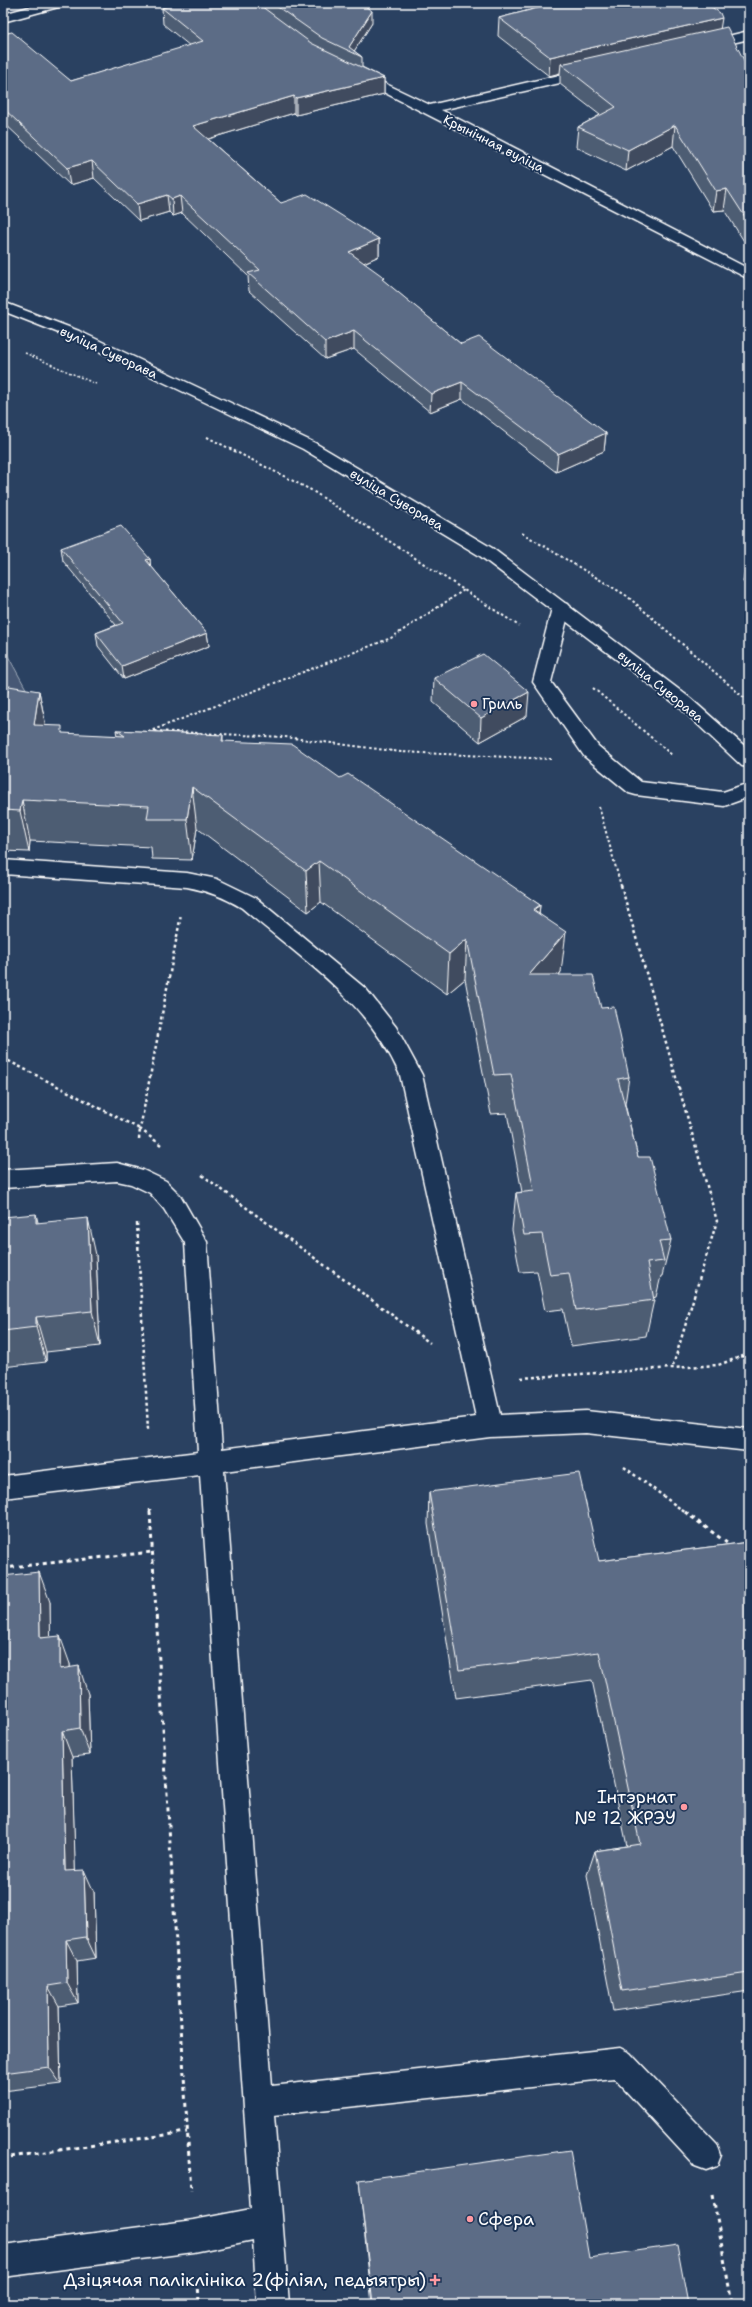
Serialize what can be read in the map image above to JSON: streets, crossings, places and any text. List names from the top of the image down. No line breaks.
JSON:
{"streets":{"street":["Крынічная вуліца","вуліца Суворава"]},"places":{"other":["Гриль","Інтэрнат № 12 ЖРЭУ","Сфера"],"health":["Дзіцячая паліклініка 2(філіял, педыятры)"]}}
